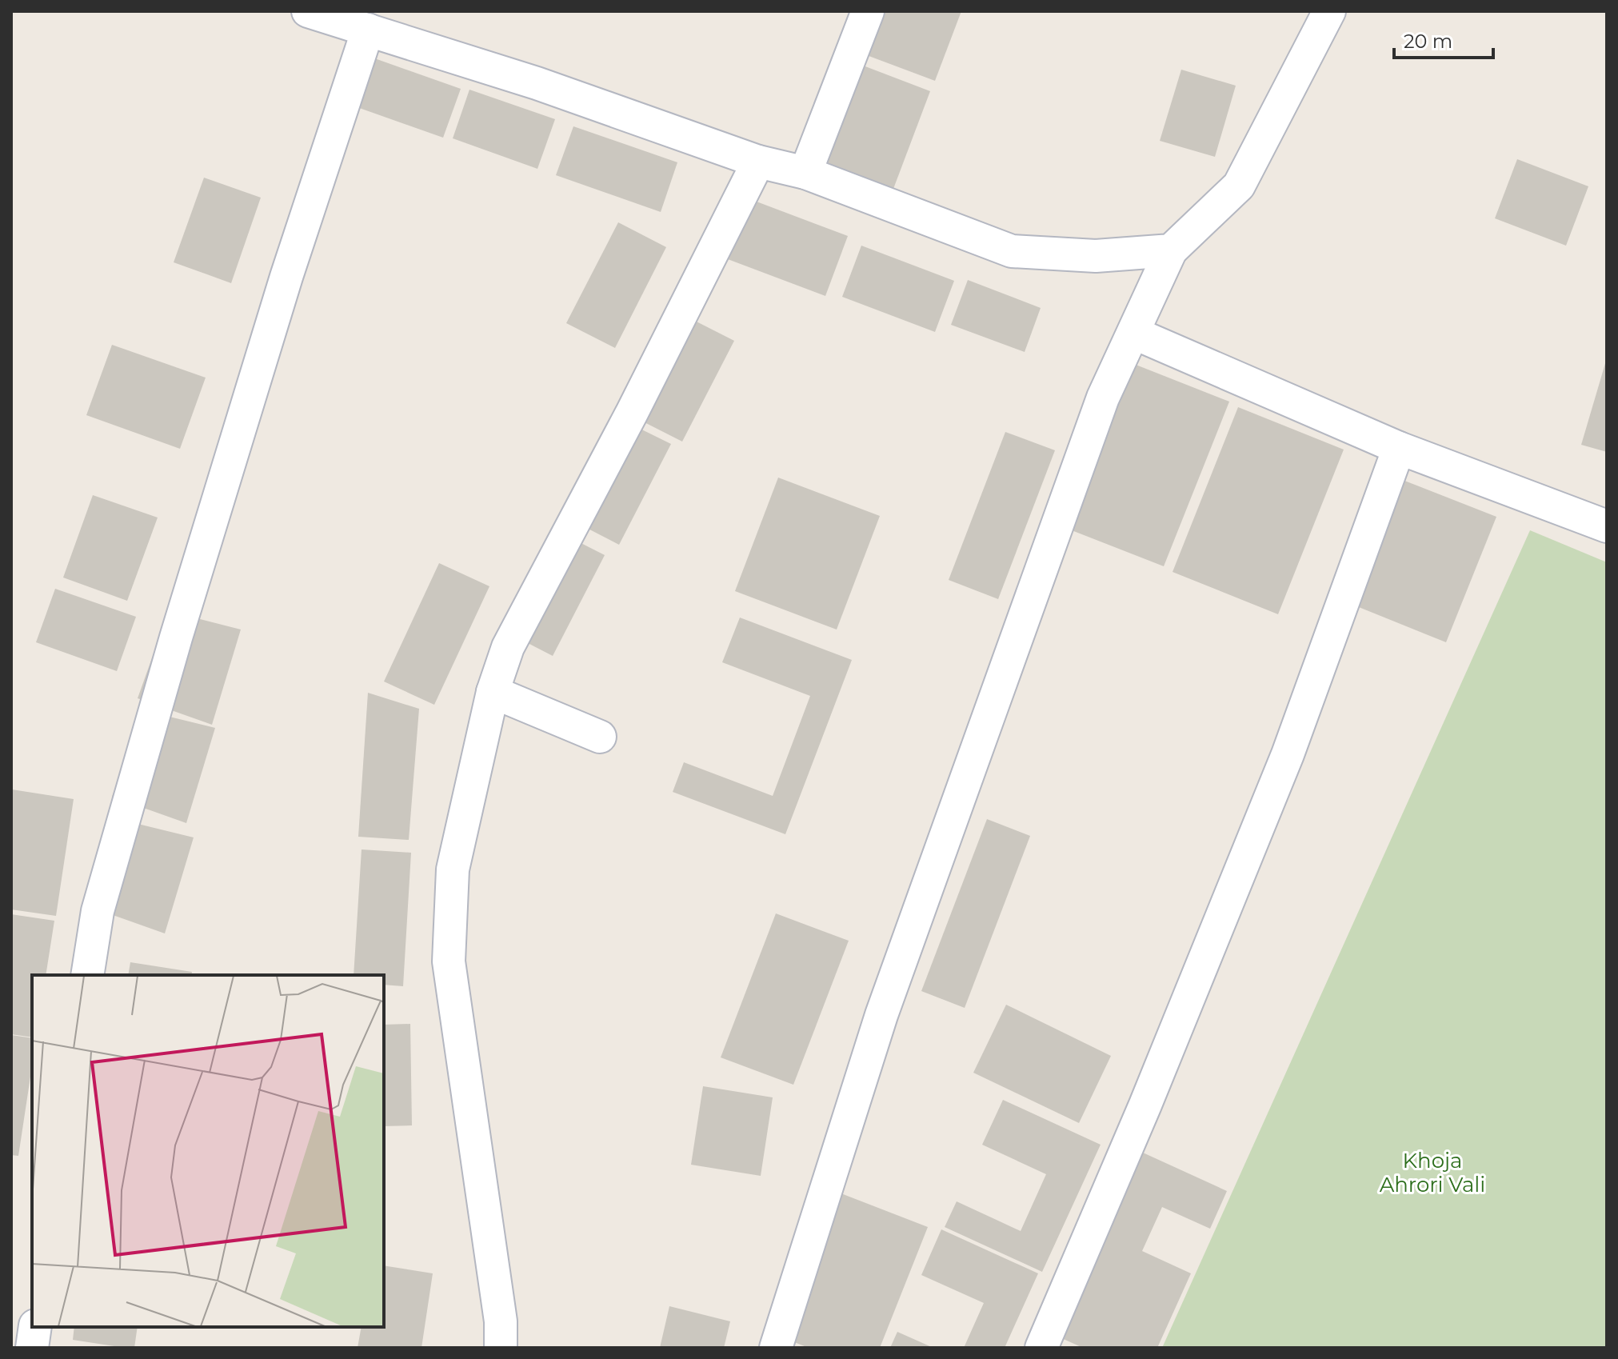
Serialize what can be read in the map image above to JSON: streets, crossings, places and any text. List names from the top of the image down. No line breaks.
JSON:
{"parks":["Khoja Ahrori Vali"],"scale_bar":"20 m"}
